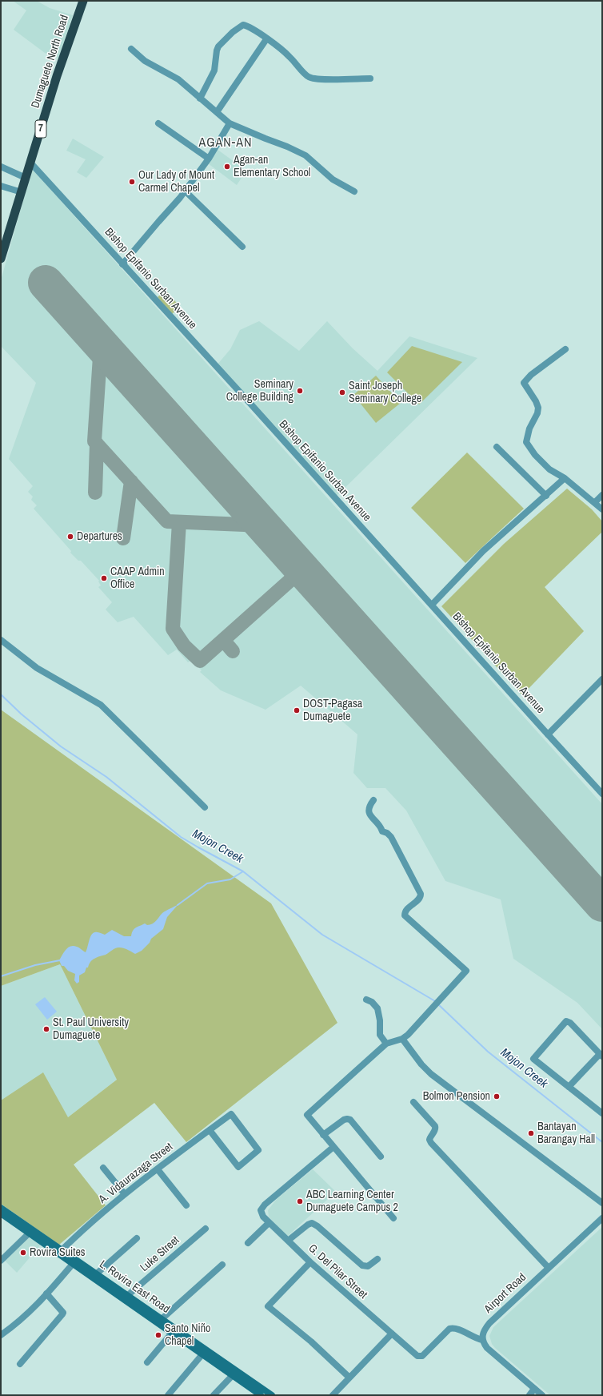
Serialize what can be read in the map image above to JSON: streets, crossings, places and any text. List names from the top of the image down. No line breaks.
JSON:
{"streets":{"highway":["Dumaguete North Road","7"],"main road":["L. Rovira East Road"],"street":["Bishop Epifanio Surban Avenue","A. Vidaurazaga Street","Luke Street","G. Del Pilar Street","Airport Road"]},"crossings":[["Dumaguete North Road","Bishop Epifanio Surban Avenue"],["A. Vidaurazaga Street","L. Rovira East Road"],["Luke Street","L. Rovira East Road"],["G. Del Pilar Street","Airport Road"]],"districts":["AGAN-AN"],"water":["Mojon Creek"],"places":["Agan-an Elementary School","Our Lady of Mount Carmel Chapel","Seminary College Building","Saint Joseph Seminary College","Departures","CAAP Admin Office","DOST-Pagasa Dumaguete","St. Paul University Dumaguete","Bolmon Pension","Bantayan Barangay Hall","ABC Learning Center Dumaguete Campus 2","Rovira Suites","Santo Niño Chapel"]}
